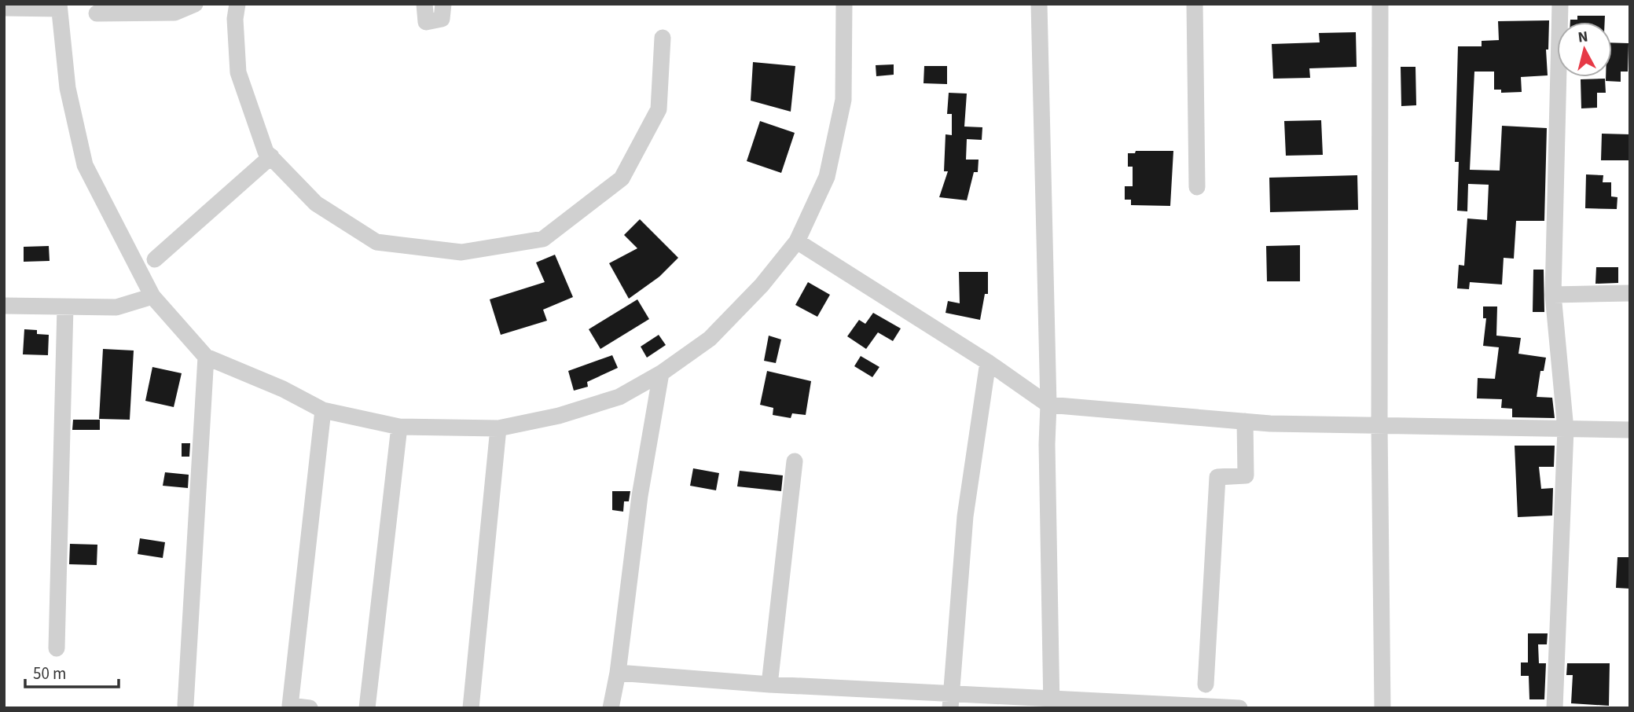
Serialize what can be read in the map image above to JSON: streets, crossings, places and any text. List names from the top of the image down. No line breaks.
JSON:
{"scale_bar":"50 m","north":"top"}
